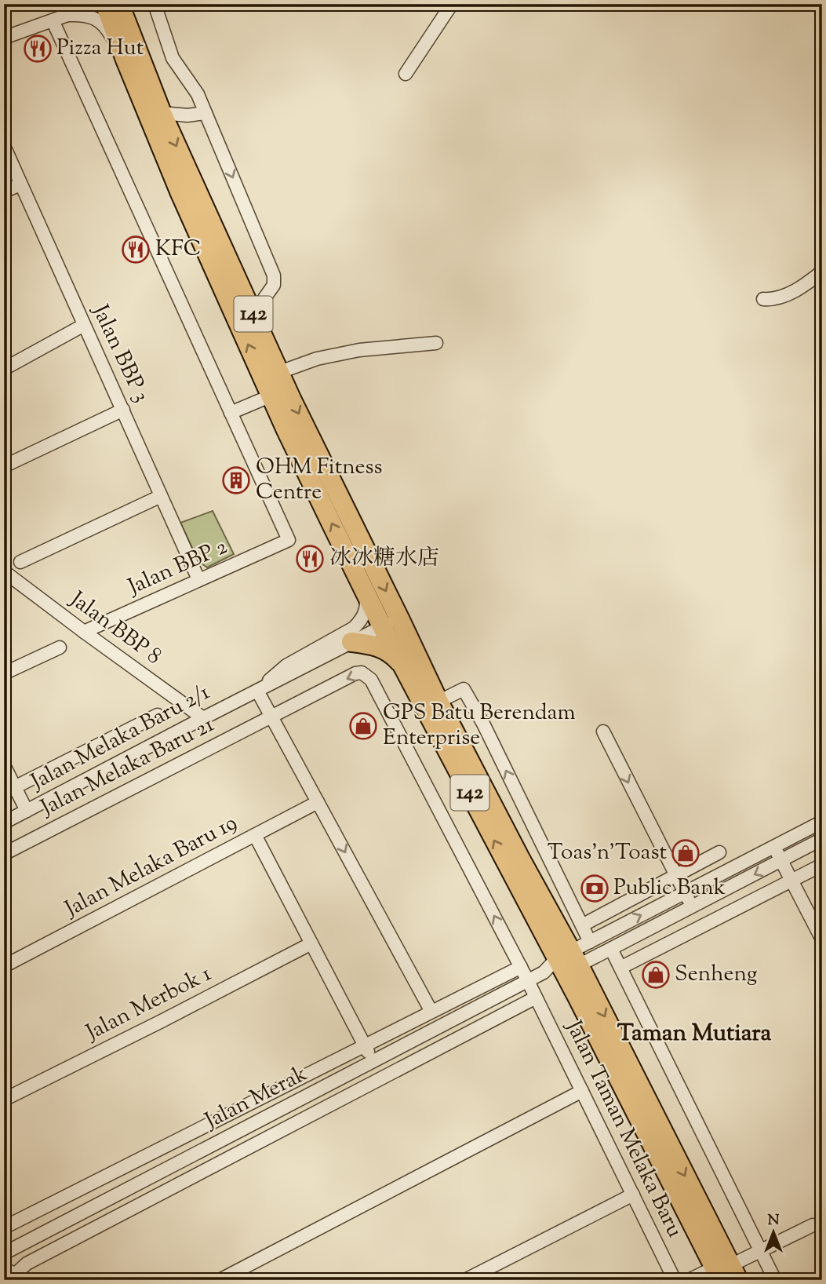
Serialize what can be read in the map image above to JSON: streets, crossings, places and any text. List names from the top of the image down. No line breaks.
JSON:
{"streets":{"main road":["142"],"street":["Jalan BBP 3","Jalan BBP 2","Jalan BBP 8","Jalan Melaka Baru 2/1","Jalan Melaka Baru 21","Jalan Melaka Baru 19","Jalan Merbok 1","Jalan Merak","Jalan Taman Melaka Baru"]},"crossings":[["142","Jalan Merak"],["Jalan BBP 3","Jalan BBP 2"],["Jalan BBP 2","Jalan BBP 8"],["Jalan BBP 8","Jalan Melaka Baru 2/1"],["Jalan Melaka Baru 21","Jalan Merak"],["Jalan Melaka Baru 21","Jalan Taman Melaka Baru"],["Jalan Merak","Jalan Taman Melaka Baru"]],"districts":["Taman Mutiara"],"places":{"restaurant":["Pizza Hut","KFC","冰冰糖水店"],"building":["OHM Fitness Centre"],"shop":["GPS Batu Berendam Enterprise","Toas'n'Toast","Senheng"],"bank":["Public Bank"]},"north":"top"}
